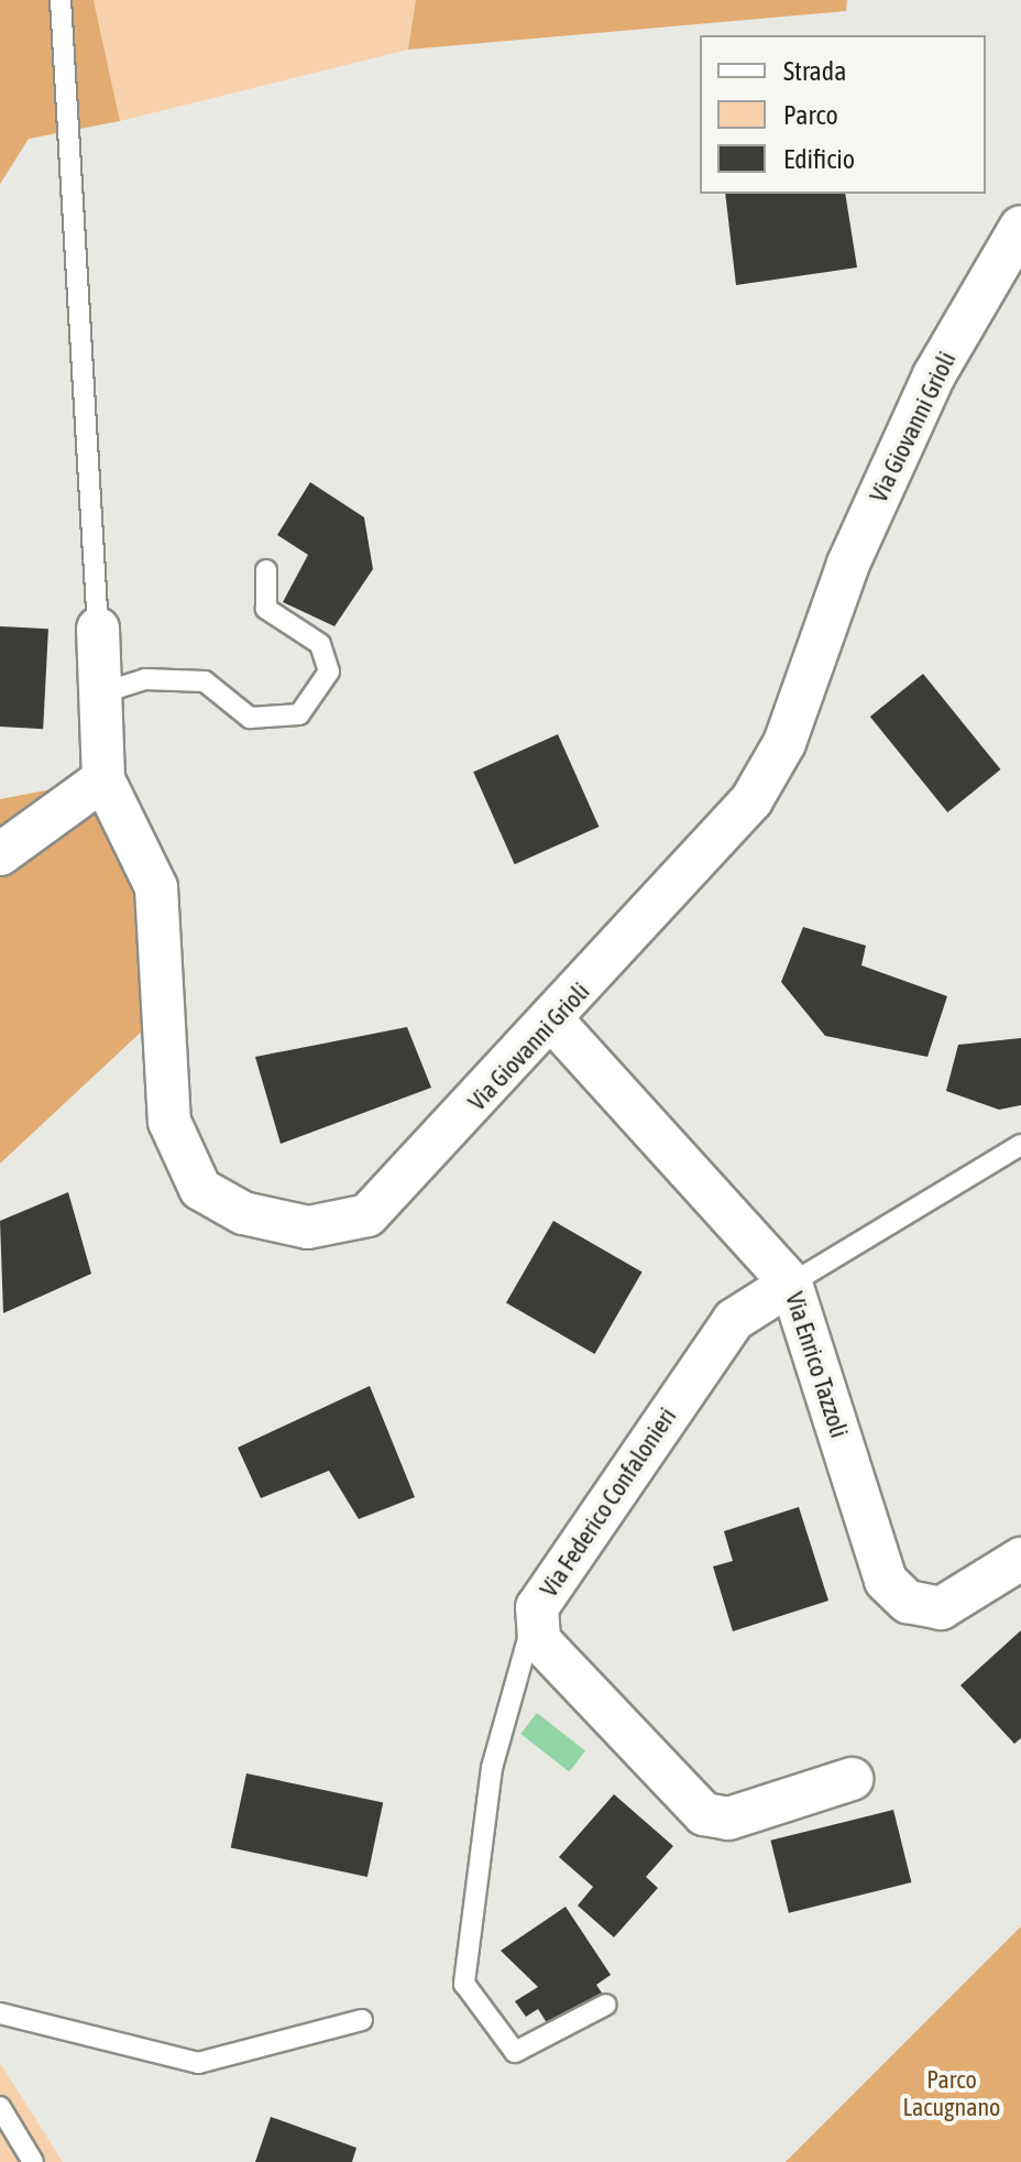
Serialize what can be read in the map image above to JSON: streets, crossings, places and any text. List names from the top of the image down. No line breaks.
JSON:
{"streets":{"street":["Via Giovanni Grioli","Via Enrico Tazzoli","Via Federico Confalonieri"]},"crossings":[["Via Giovanni Grioli","Via Enrico Tazzoli"],["Via Enrico Tazzoli","Via Federico Confalonieri"]],"parks":["Parco Lacugnano"],"legend":["Strada","Parco","Edificio"]}
